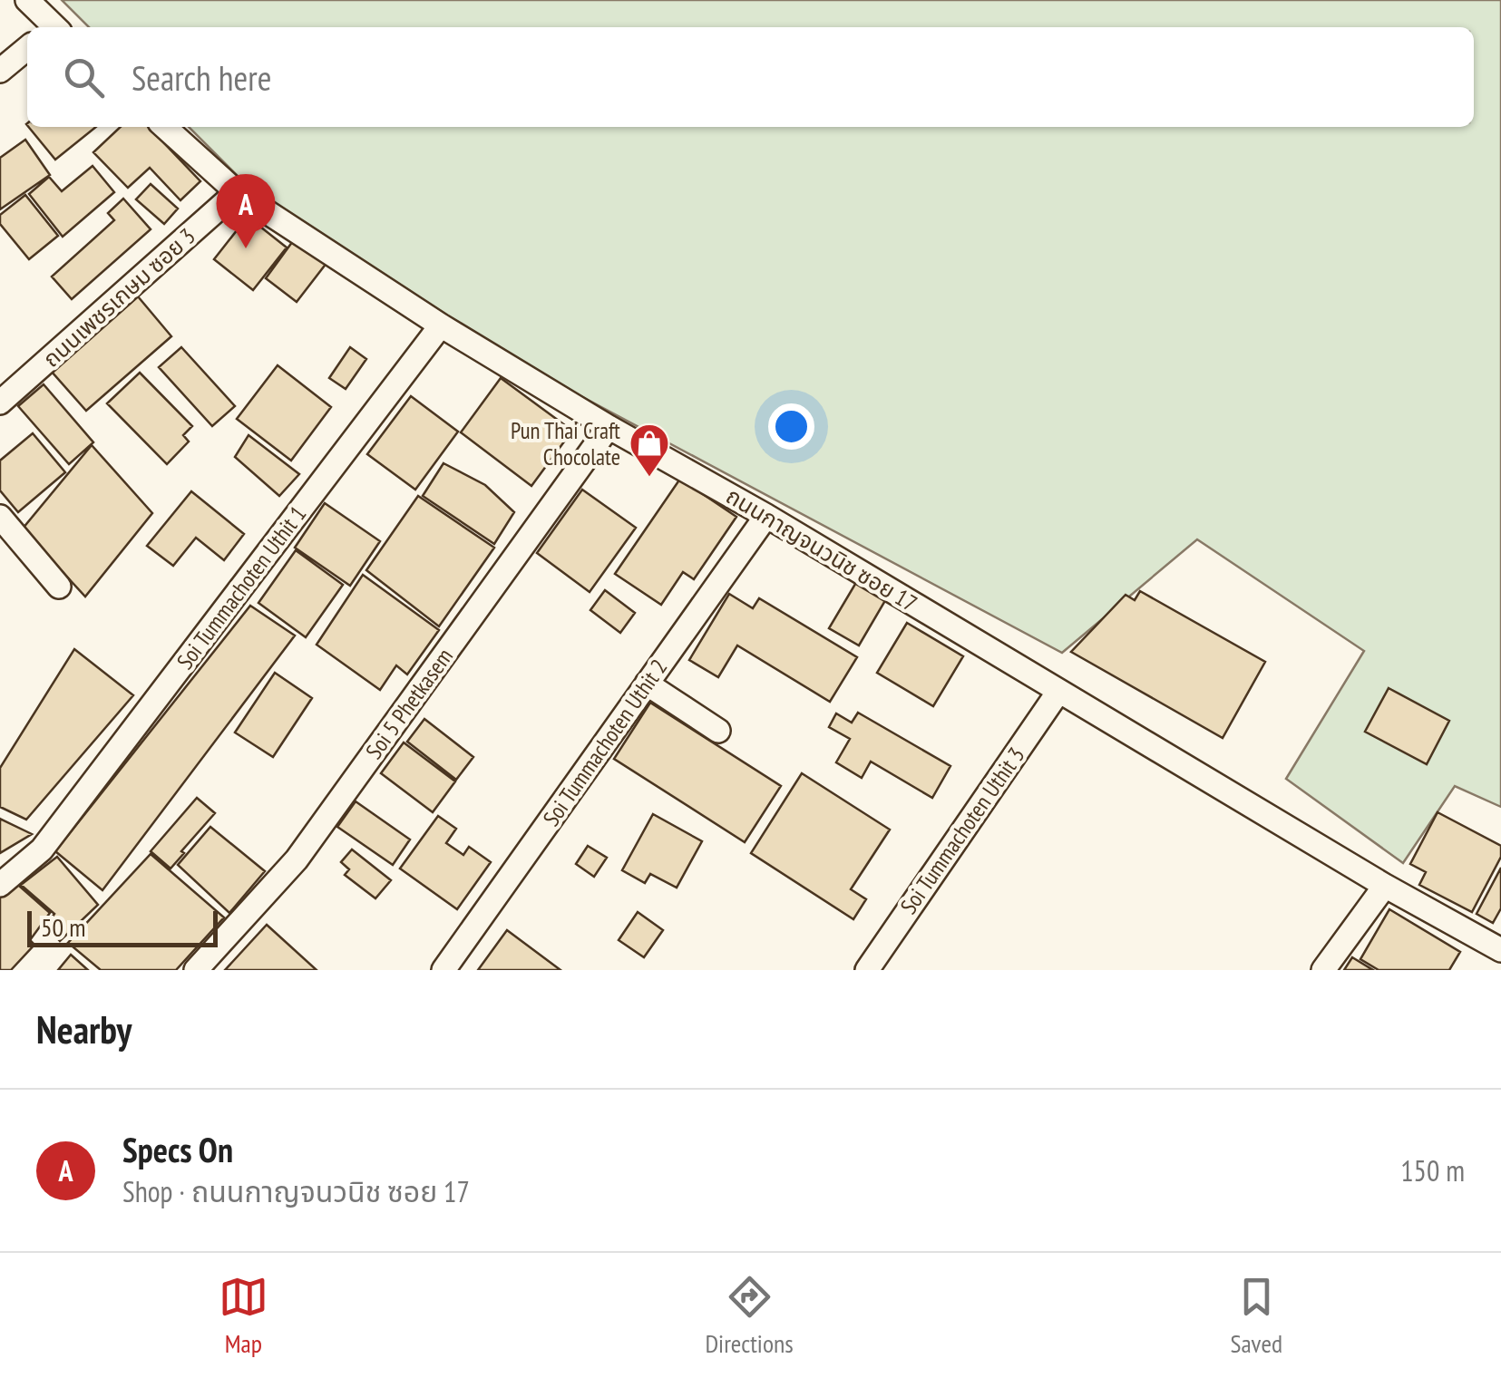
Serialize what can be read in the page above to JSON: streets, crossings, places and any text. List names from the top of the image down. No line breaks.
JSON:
{"streets":{"street":["ถนนเพชรเกษม ซอย 3","ถนนกาญจนวนิช ซอย 17","Soi Tummachoten Uthit 1","Soi 5 Phetkasem","Soi Tummachoten Uthit 2","Soi Tummachoten Uthit 3"]},"crossings":[["ถนนเพชรเกษม ซอย 3","ถนนกาญจนวนิช ซอย 17"],["ถนนกาญจนวนิช ซอย 17","Soi Tummachoten Uthit 1"],["ถนนกาญจนวนิช ซอย 17","Soi 5 Phetkasem"],["ถนนกาญจนวนิช ซอย 17","Soi Tummachoten Uthit 2"],["ถนนกาญจนวนิช ซอย 17","Soi Tummachoten Uthit 3"]],"places":{"shop":["Pun Thai Craft Chocolate"]},"scale_bar":"50 m","page":{"search":"Search here","pins":"A","scale":"50 m","heading":"Nearby","list":[{"mark":"A","name":"Specs On","note":"Shop · ถนนกาญจนวนิช ซอย 17","value":"150 m"}],"nav":["Map","Directions","Saved"]}}
